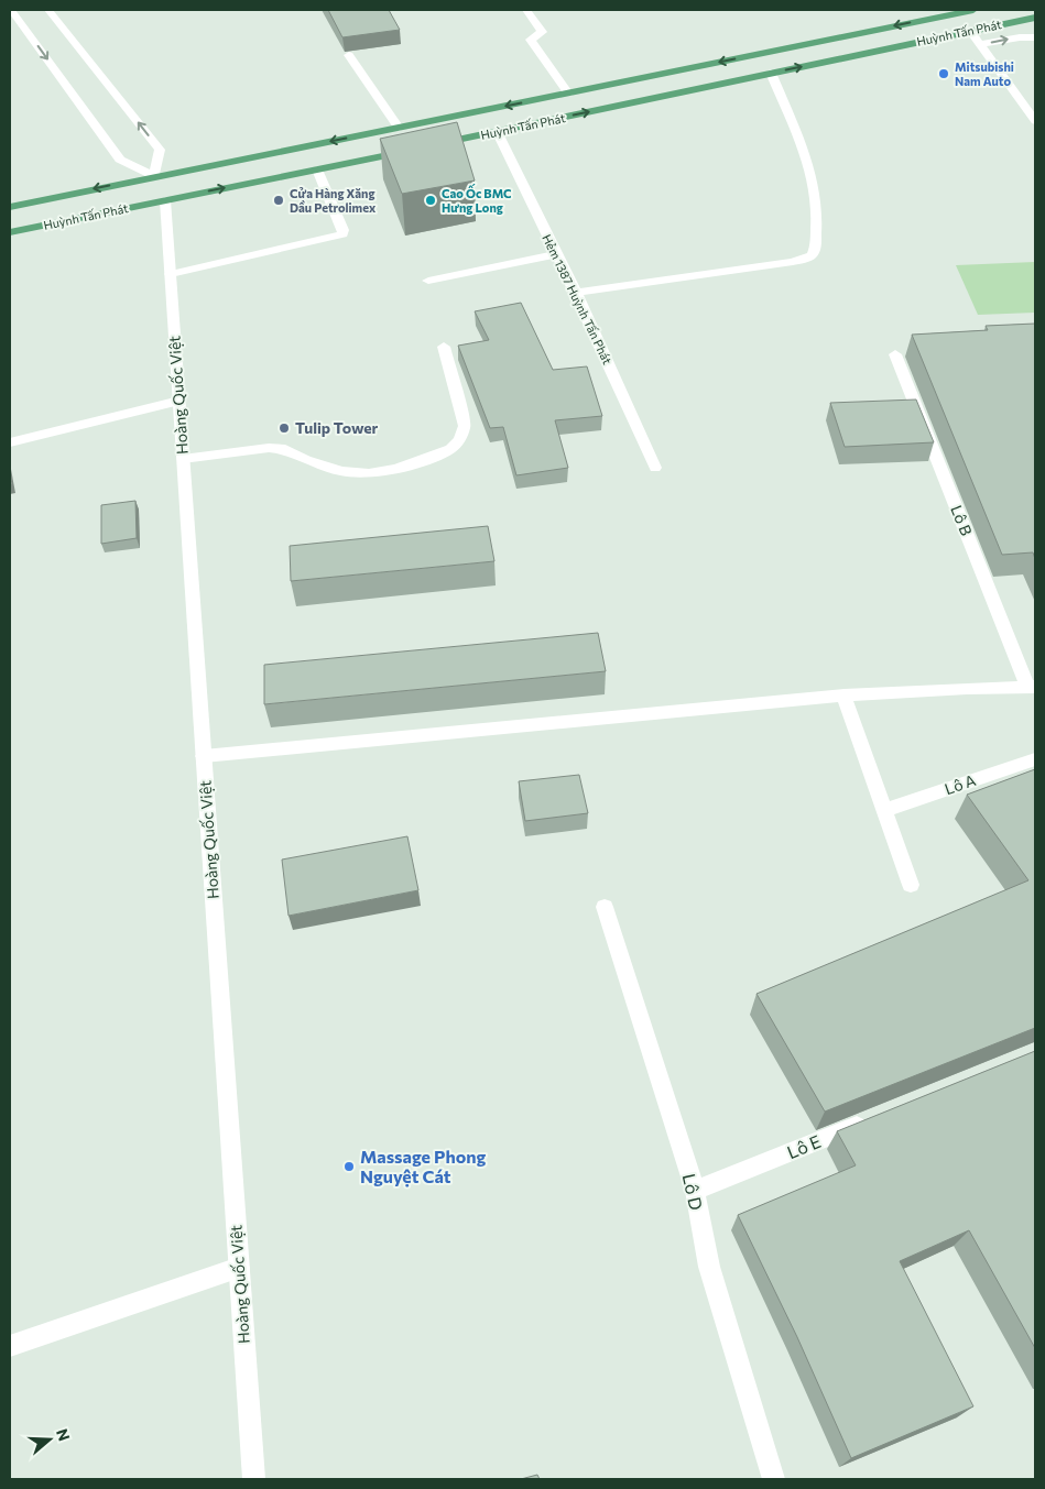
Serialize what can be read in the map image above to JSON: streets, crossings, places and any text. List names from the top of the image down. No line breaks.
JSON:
{"streets":{"main road":["Huỳnh Tấn Phát"],"street":["Hẻm 1387 Huỳnh Tấn Phát","Hoàng Quốc Việt","Lô B","Lô A","Lô E","Lô D"]},"crossings":[["Huỳnh Tấn Phát","Hẻm 1387 Huỳnh Tấn Phát"],["Huỳnh Tấn Phát","Hoàng Quốc Việt"],["Lô E","Lô D"]],"places":["Mitsubishi Nam Auto","Cửa Hàng Xăng Dầu Petrolimex","Cao Ốc BMC Hưng Long","Tulip Tower","Massage Phong Nguyệt Cát"],"north":"right"}
